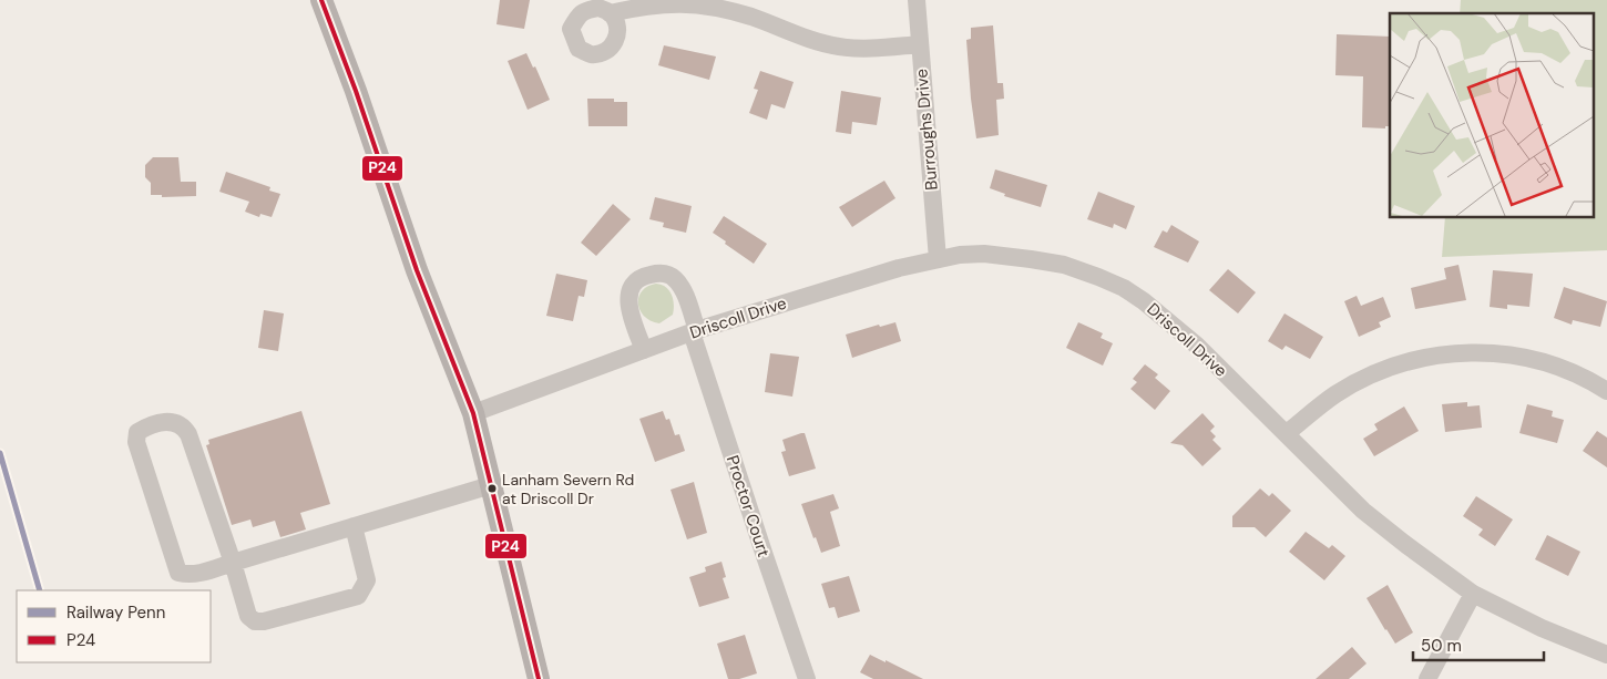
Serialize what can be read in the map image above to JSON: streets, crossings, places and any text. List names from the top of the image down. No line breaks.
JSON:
{"streets":{"street":["Burroughs Drive","Driscoll Drive","Proctor Court"]},"crossings":[["Burroughs Drive","Driscoll Drive"],["Driscoll Drive","Proctor Court"]],"places":["Lanham Severn Rd at Driscoll Dr"],"lines":["transit line P24","rail line Penn"],"legend":["Railway Penn","P24"],"scale_bar":"50 m"}
